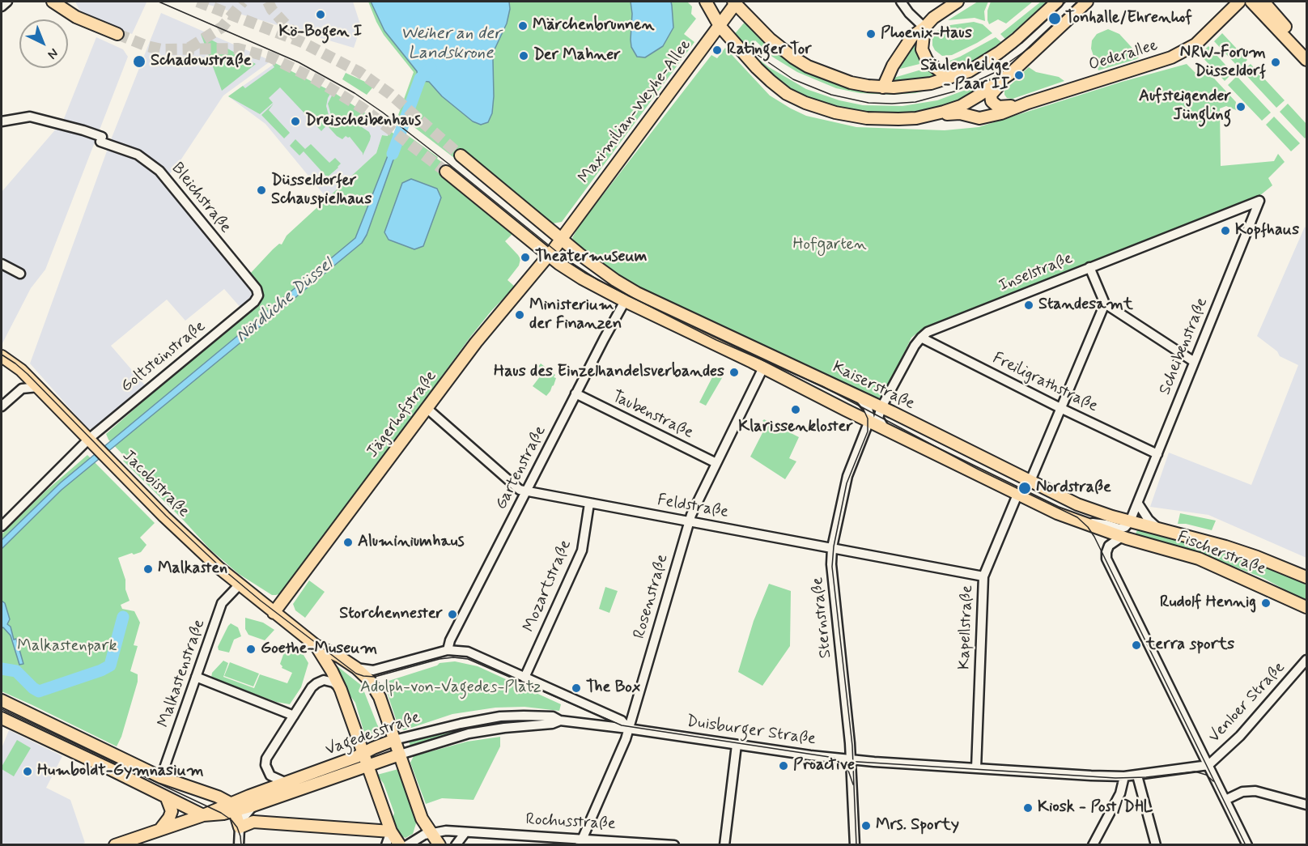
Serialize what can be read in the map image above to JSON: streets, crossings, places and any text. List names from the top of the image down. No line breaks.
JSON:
{"streets":{"main road":["Oederallee","Maximilian-Weyhe-Allee","Kaiserstraße","Jägerhofstraße","Jacobistraße","Fischerstraße","Vagedesstraße"],"street":["Bleichstraße","Inselstraße","Scheibenstraße","Goltsteinstraße","Freiligrathstraße","Taubenstraße","Gartenstraße","Feldstraße","Mozartstraße","Rosenstraße","Sternstraße","Kapellstraße","Malkastenstraße","Venloer Straße","Duisburger Straße","Rochusstraße"]},"crossings":[["Maximilian-Weyhe-Allee","Kaiserstraße"],["Maximilian-Weyhe-Allee","Jägerhofstraße"],["Bleichstraße","Goltsteinstraße"],["Inselstraße","Scheibenstraße"],["Inselstraße","Freiligrathstraße"],["Scheibenstraße","Freiligrathstraße"],["Scheibenstraße","Kaiserstraße"],["Scheibenstraße","Fischerstraße"],["Goltsteinstraße","Jacobistraße"],["Kaiserstraße","Jägerhofstraße"],["Kaiserstraße","Gartenstraße"],["Kaiserstraße","Fischerstraße"],["Kaiserstraße","Rosenstraße"],["Kaiserstraße","Sternstraße"],["Kaiserstraße","Kapellstraße"],["Jägerhofstraße","Jacobistraße"],["Jägerhofstraße","Feldstraße"],["Taubenstraße","Gartenstraße"],["Taubenstraße","Rosenstraße"],["Gartenstraße","Feldstraße"],["Gartenstraße","Duisburger Straße"],["Jacobistraße","Malkastenstraße"],["Feldstraße","Mozartstraße"],["Feldstraße","Rosenstraße"],["Feldstraße","Sternstraße"],["Feldstraße","Kapellstraße"],["Mozartstraße","Duisburger Straße"],["Rosenstraße","Duisburger Straße"],["Rosenstraße","Vagedesstraße"],["Rosenstraße","Rochusstraße"],["Sternstraße","Duisburger Straße"],["Kapellstraße","Duisburger Straße"],["Venloer Straße","Duisburger Straße"],["Duisburger Straße","Vagedesstraße"]],"water":["Weiher an der Landskrone","Nördliche Düssel"],"parks":["Hofgarten","Malkastenpark","Adolph-von-Vagedes-Platz"],"places":["Kö-Bogen I","Tonhalle/Ehrenhof","Märchenbrunnen","Phoenix-Haus","Ratinger Tor","Der Mahner","Schadowstraße","NRW-Forum Düsseldorf","Säulenheilige - Paar II","Aufsteigender Jüngling","Dreischeibenhaus","Düsseldorfer Schauspielhaus","Kopfhaus","Theatermuseum","Standesamt","Ministerium der Finanzen","Haus des Einzelhandelsverbandes","Klarissenkloster","Nordstraße","Aluminiumhaus","Malkasten","Rudolf Hennig","Storchennester","terra sports","Goethe-Museum","The Box","Proactive","Humboldt-Gymnasium","Kiosk - Post/DHL","Mrs. Sporty"],"north":"bottom right"}
